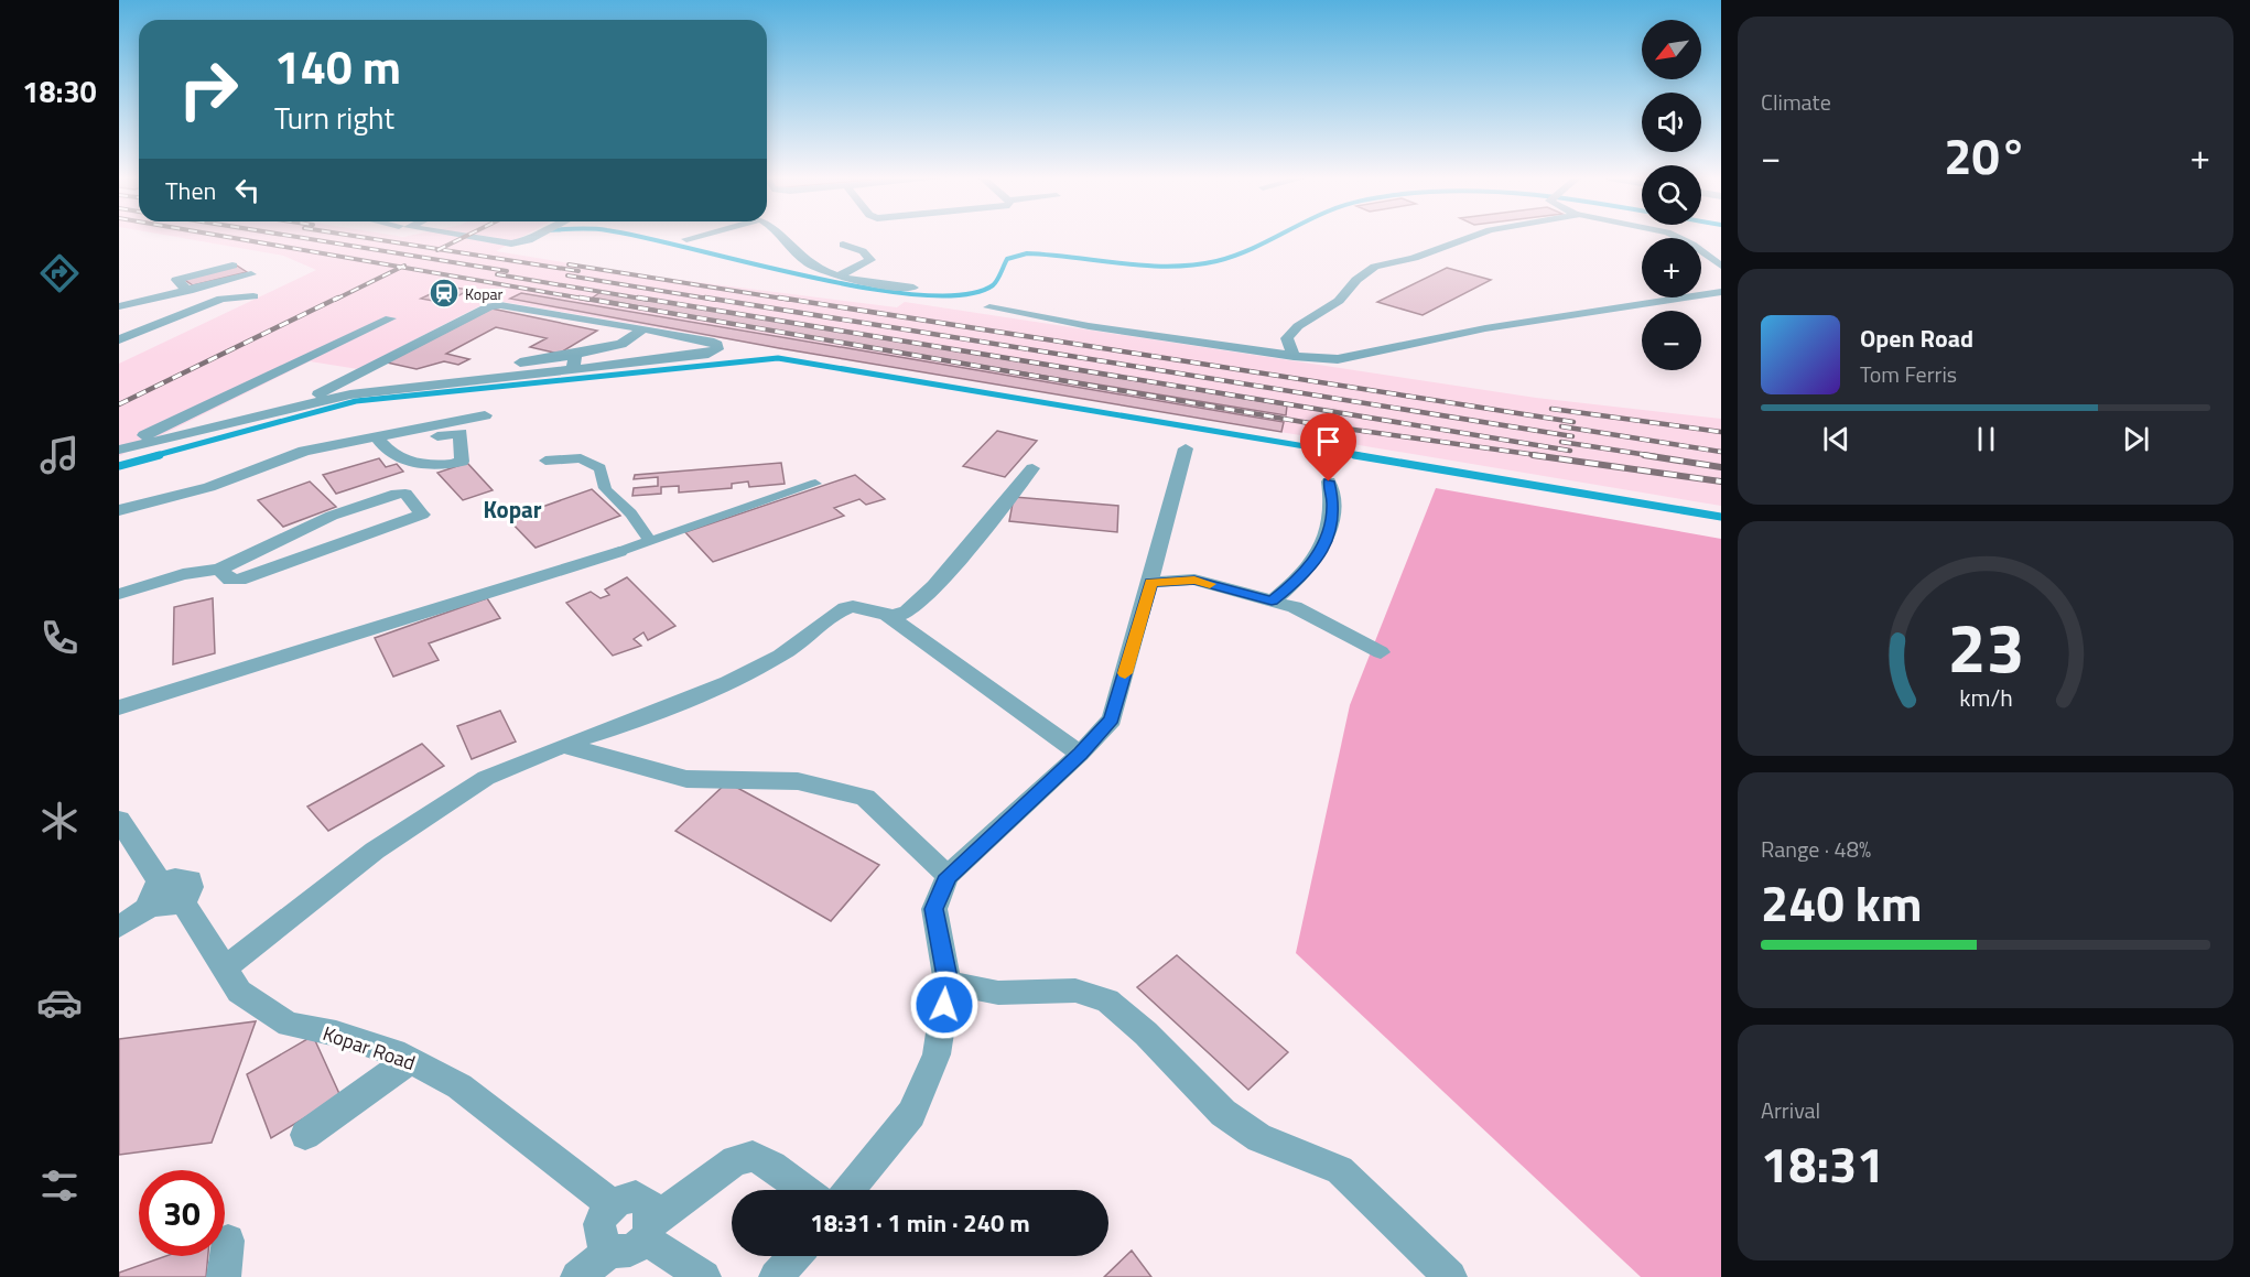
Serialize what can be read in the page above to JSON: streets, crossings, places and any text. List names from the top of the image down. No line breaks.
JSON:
{"streets":{"street":["Kopar Road"]},"districts":["Kopar"],"places":{"station":["Kopar"]},"north":"bottom left","page":{"tabs":"18:30","tile":["Climate",["Range · 48%","240 km"],["Arrival","18:31"]],"map_buttons":["+","−"],"turn":["140 m","Turn right"],"heat":["−","20°","+"],"then":"Then","song":["Open Road","Tom Ferris"],"limit":"30","trip":"18:31 · 1 min · 240 m","gauge":["23","km/h"]}}
